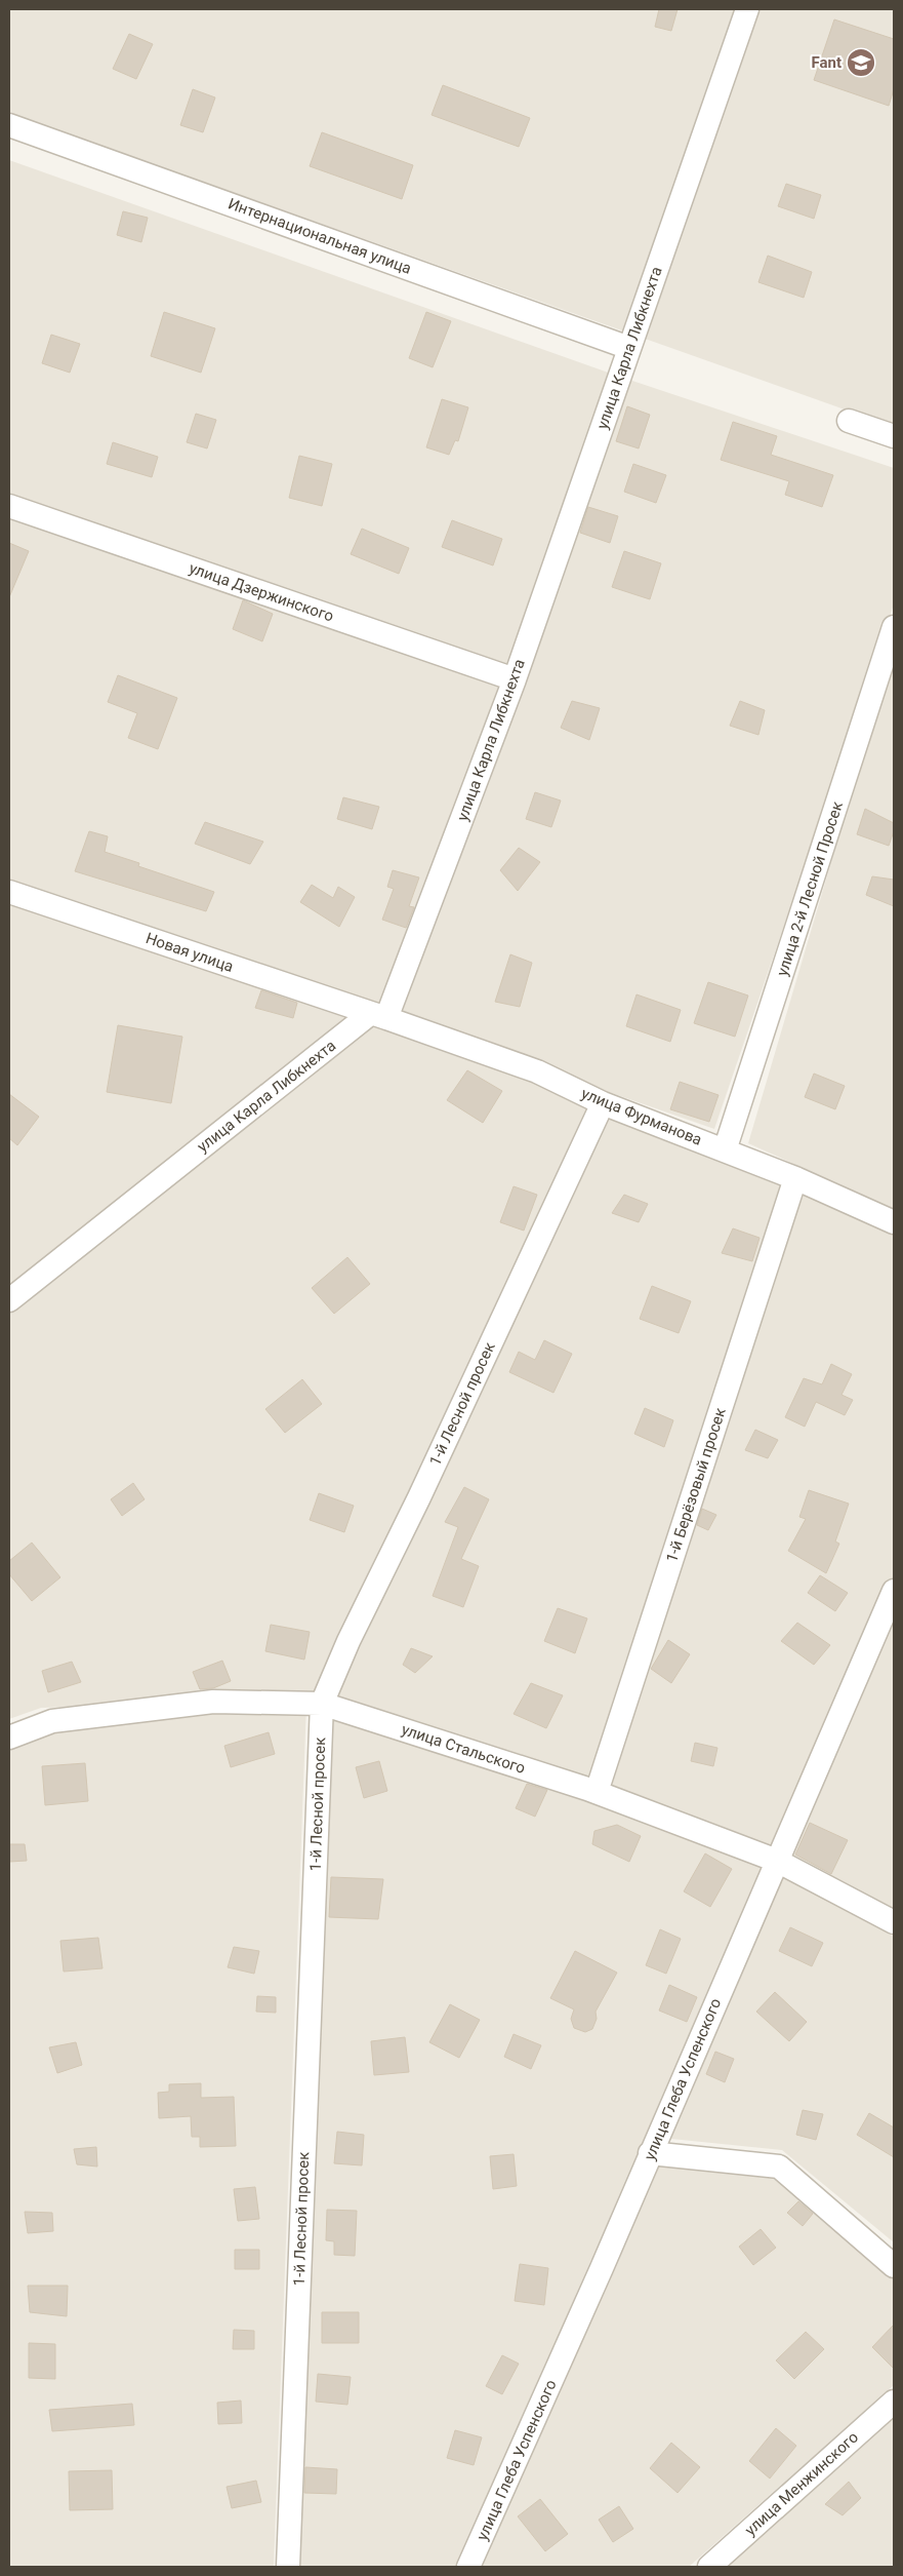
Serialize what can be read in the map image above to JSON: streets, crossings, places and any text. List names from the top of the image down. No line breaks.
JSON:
{"streets":{"street":["Интернациональная улица","улица Карла Либкнехта","улица Дзержинского","улица 2-й Лесной Просек","Новая улица","улица Фурманова","1-й Лесной просек","1-й Берёзовый просек","улица Стальского","улица Глеба Успенского","улица Менжинского"]},"crossings":[["Интернациональная улица","улица Карла Либкнехта"],["улица Карла Либкнехта","улица Дзержинского"],["улица Карла Либкнехта","Новая улица"],["улица Карла Либкнехта","улица Фурманова"],["улица 2-й Лесной Просек","улица Фурманова"],["Новая улица","улица Фурманова"],["улица Фурманова","1-й Лесной просек"],["улица Фурманова","1-й Берёзовый просек"],["1-й Лесной просек","улица Стальского"],["1-й Берёзовый просек","улица Стальского"],["улица Стальского","улица Глеба Успенского"]],"places":{"school or university":["Fant"]}}
